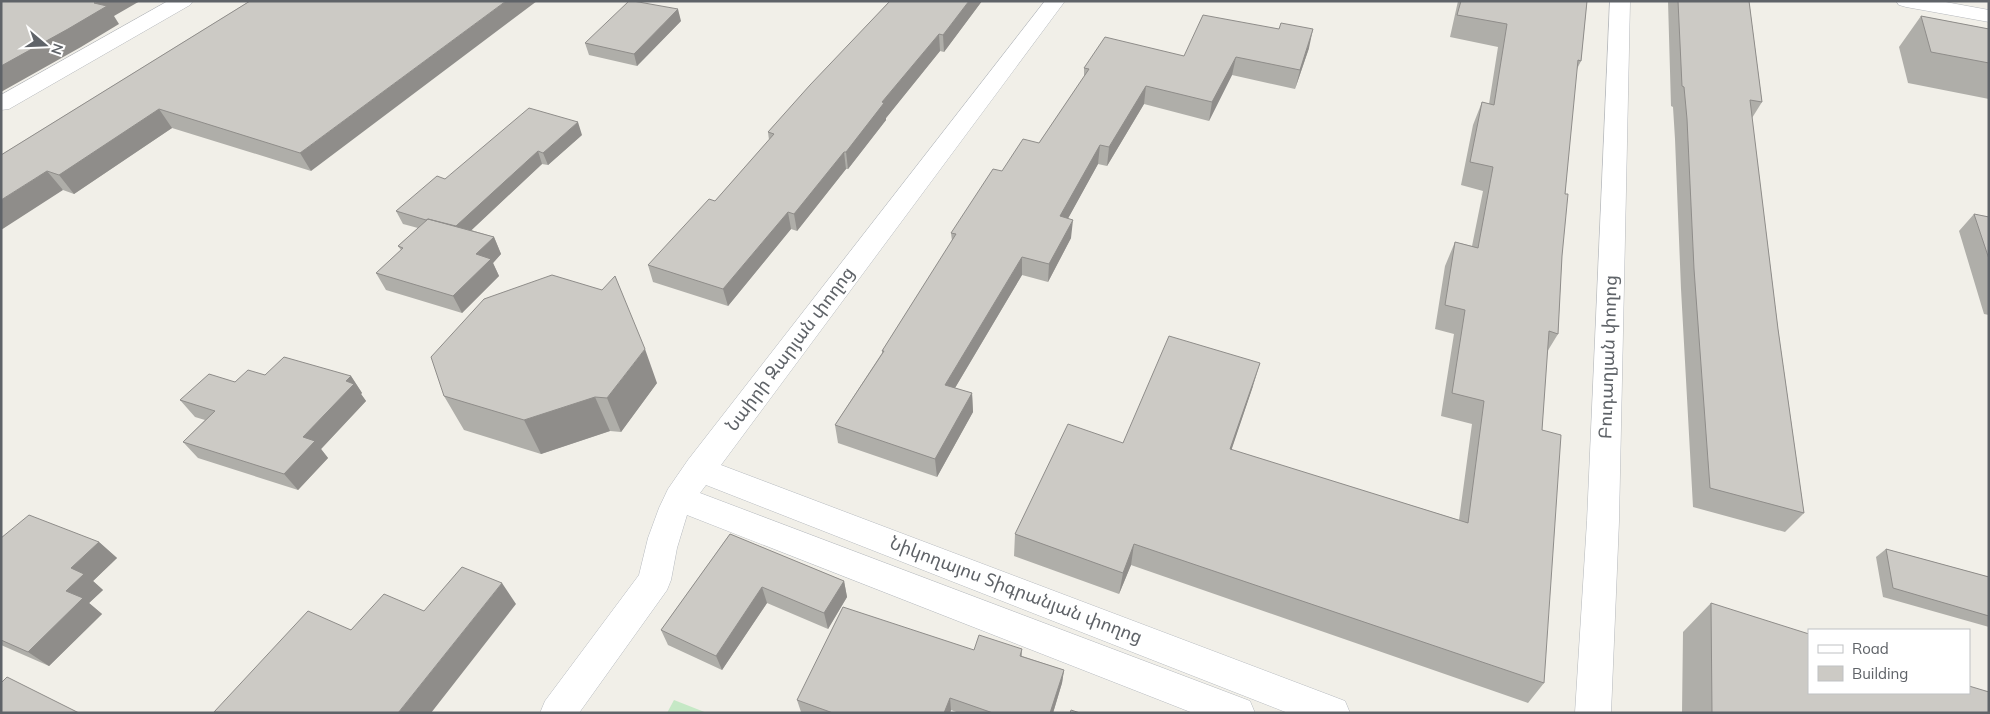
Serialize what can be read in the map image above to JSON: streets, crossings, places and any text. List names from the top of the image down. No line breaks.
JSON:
{"streets":{"street":["Նաիրի Զարյան փողոց","Բուդաղյան փողոց","Նիկողայոս Տիգրանյան փողոց"]},"crossings":[["Նաիրի Զարյան փողոց","Նիկողայոս Տիգրանյան փողոց"]],"legend":["Road","Building"],"north":"right"}
